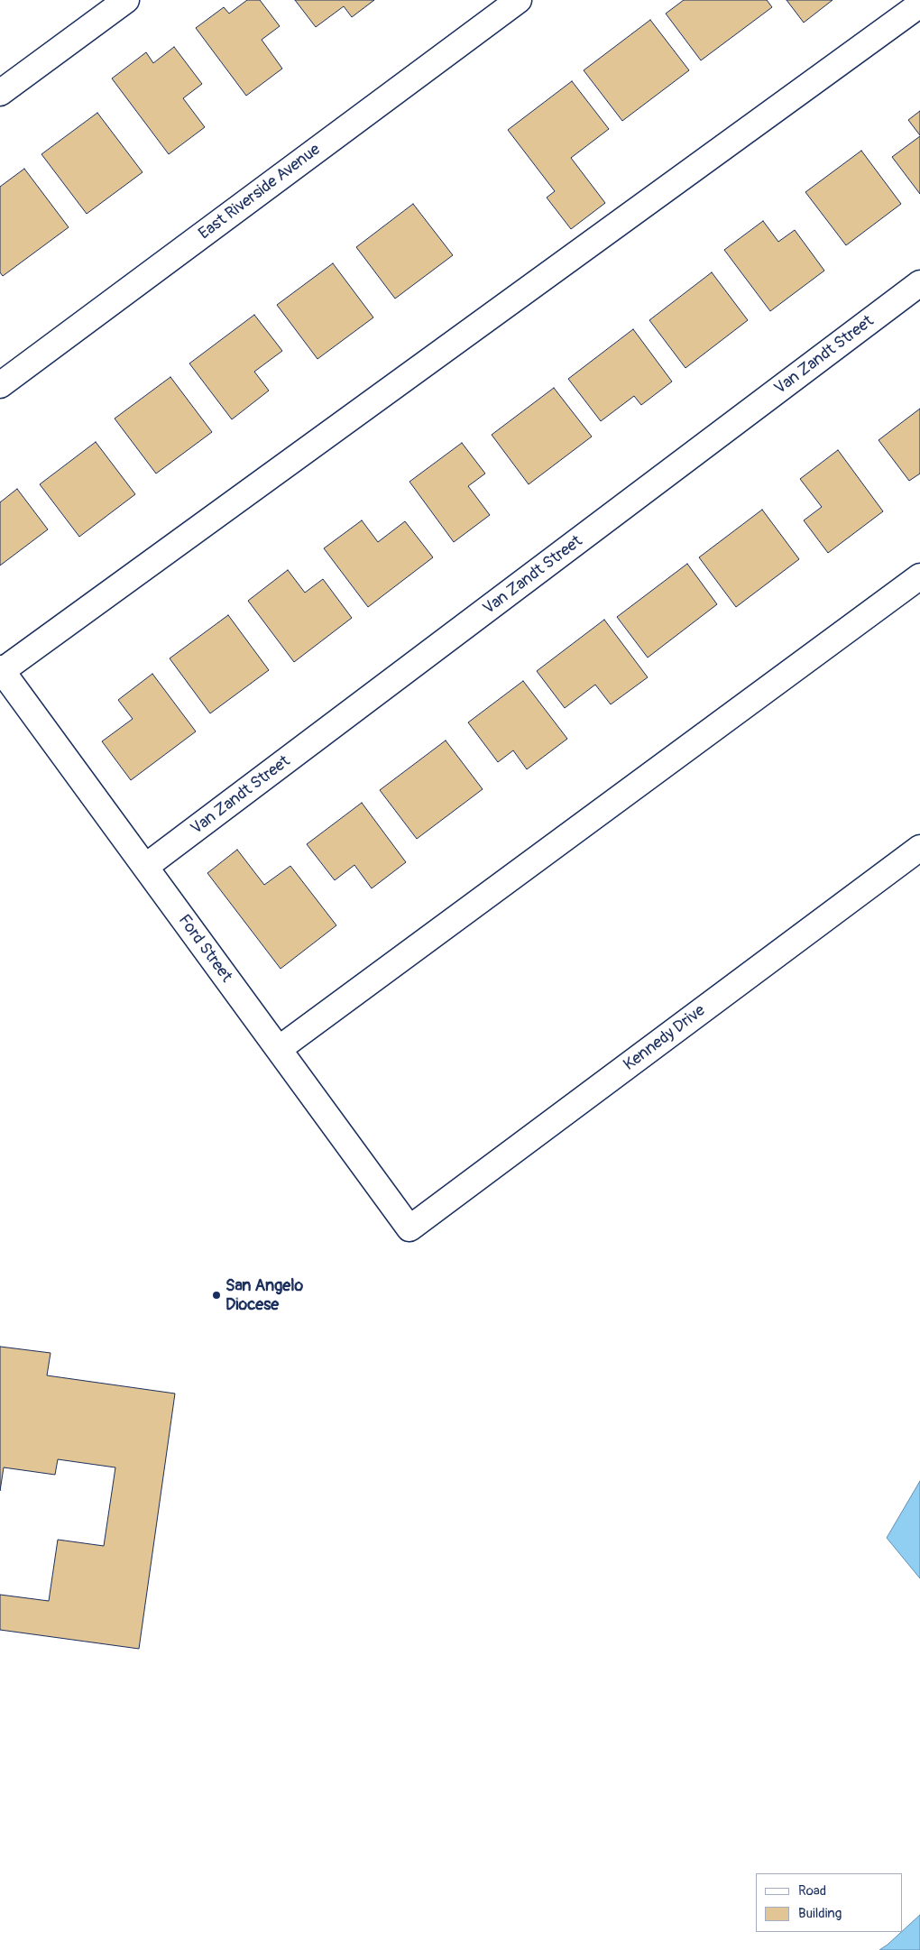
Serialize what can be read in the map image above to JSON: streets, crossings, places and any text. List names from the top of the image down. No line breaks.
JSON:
{"streets":{"street":["East Riverside Avenue","Van Zandt Street","Ford Street","Kennedy Drive"]},"crossings":[["Van Zandt Street","Ford Street"],["Ford Street","Kennedy Drive"]],"places":["San Angelo Diocese"],"legend":["Road","Building"]}
